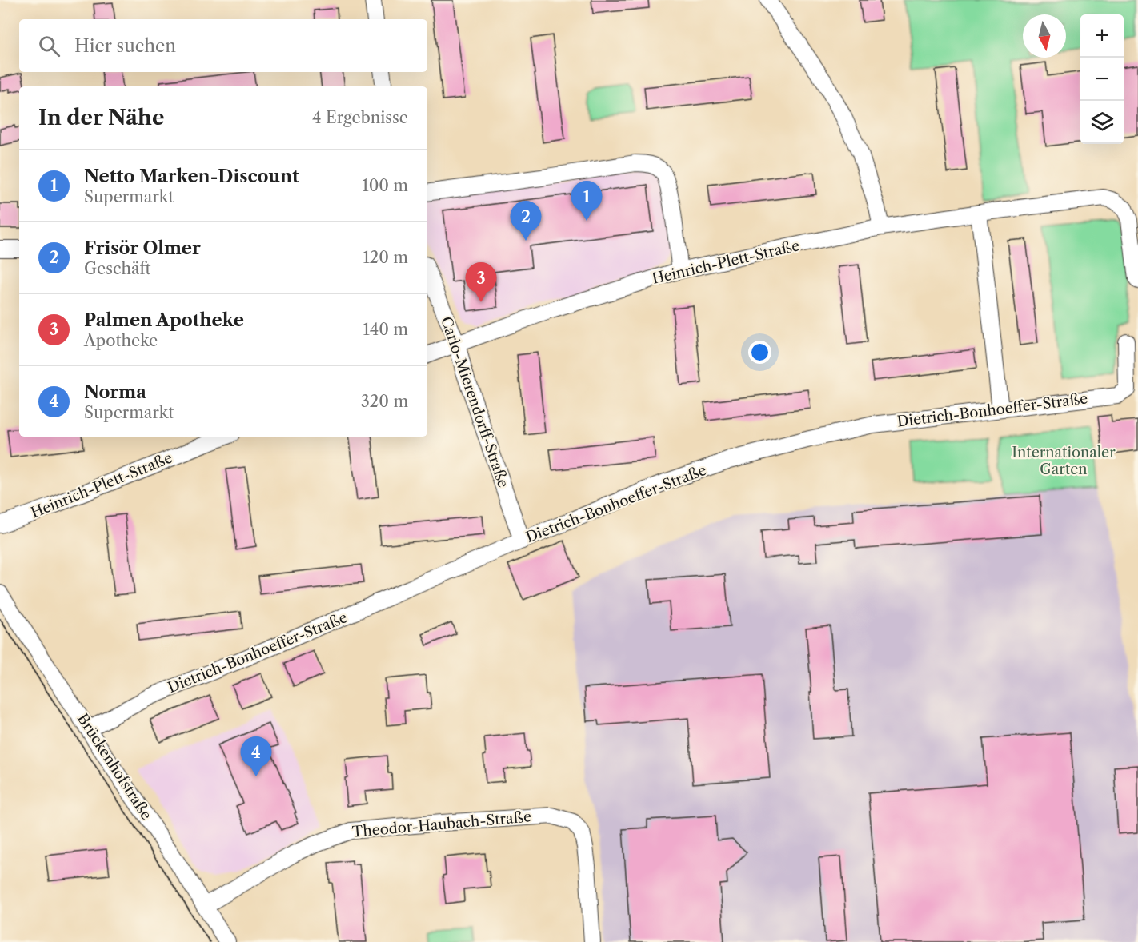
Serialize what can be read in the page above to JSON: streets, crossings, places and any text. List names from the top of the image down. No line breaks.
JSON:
{"streets":{"street":["Heinrich-Plett-Straße","Carlo-Mierendorff-Straße","Dietrich-Bonhoeffer-Straße","Brückenhofstraße","Theodor-Haubach-Straße"]},"crossings":[["Heinrich-Plett-Straße","Carlo-Mierendorff-Straße"],["Carlo-Mierendorff-Straße","Dietrich-Bonhoeffer-Straße"],["Dietrich-Bonhoeffer-Straße","Brückenhofstraße"],["Brückenhofstraße","Theodor-Haubach-Straße"]],"parks":["Internationaler Garten"],"north":"bottom","page":{"map_buttons":["+","−"],"search":"Hier suchen","heading":["In der Nähe","4 Ergebnisse"],"list":[{"mark":"1","name":"Netto Marken-Discount","note":"Supermarkt","value":"100 m"},{"mark":"2","name":"Frisör Olmer","note":"Geschäft","value":"120 m"},{"mark":"3","name":"Palmen Apotheke","note":"Apotheke","value":"140 m"},{"mark":"4","name":"Norma","note":"Supermarkt","value":"320 m"}],"pins":["1","2","3","4"]}}
